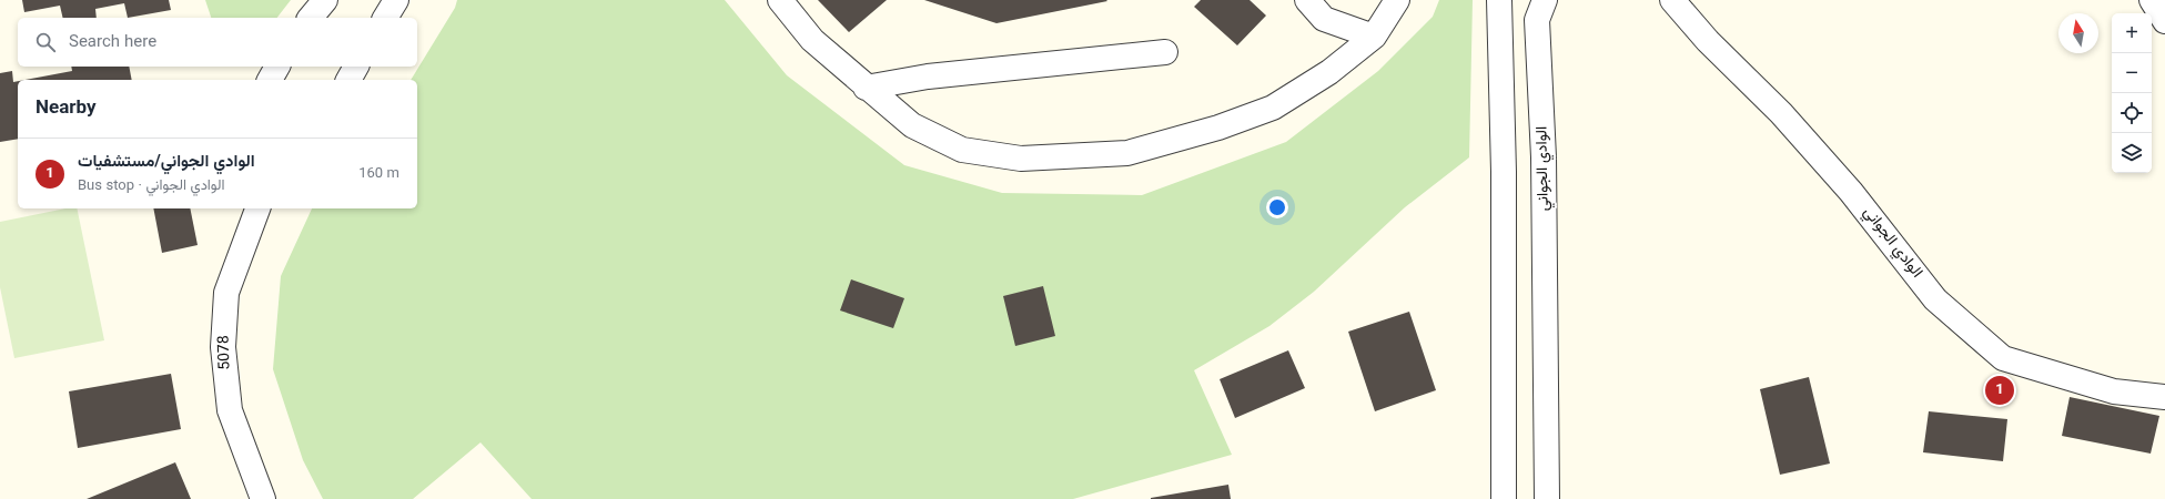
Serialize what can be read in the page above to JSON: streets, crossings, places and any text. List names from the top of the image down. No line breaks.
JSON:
{"streets":{"street":["الوادي الجواني","5078"]},"north":"top","page":{"map_buttons":["+","−"],"search":"Search here","heading":"Nearby","list":[{"mark":"1","name":"الوادي الجواني/مستشفيات","note":"Bus stop · الوادي الجواني","value":"160 m"}],"pins":"1"}}
